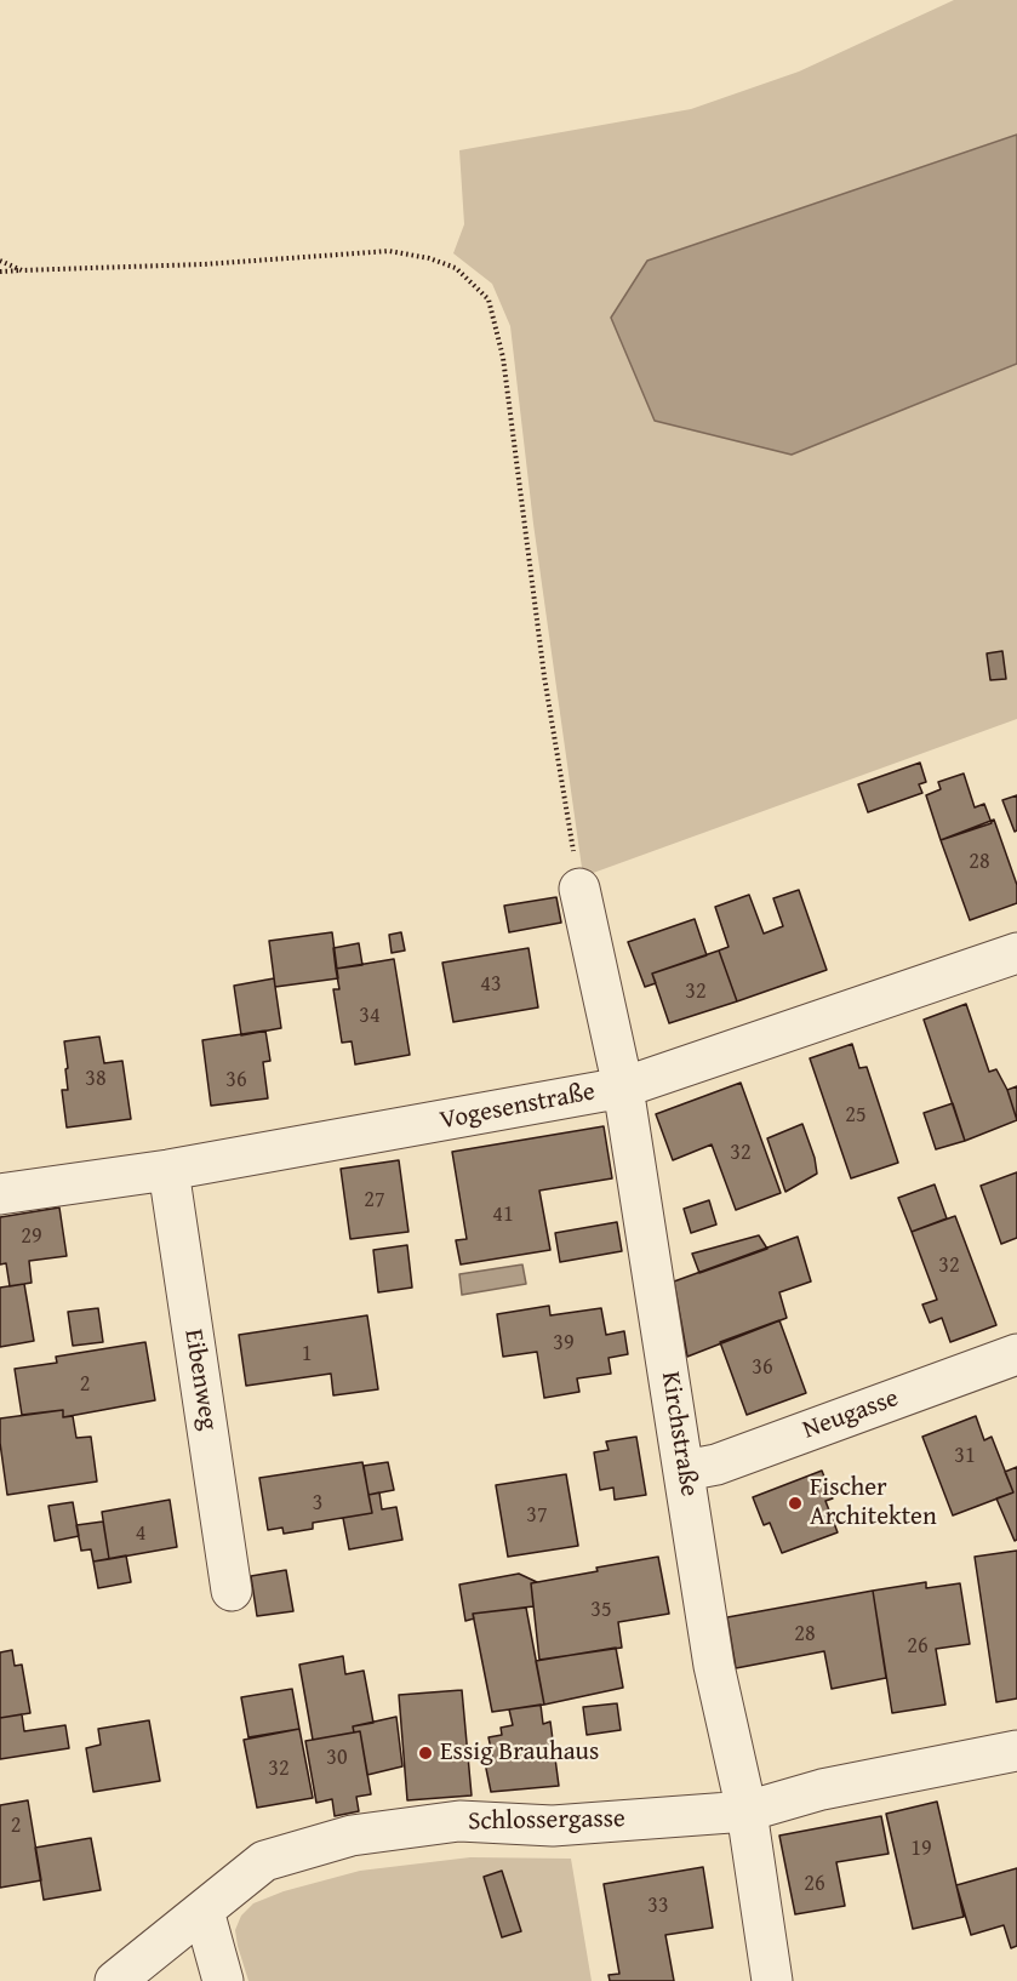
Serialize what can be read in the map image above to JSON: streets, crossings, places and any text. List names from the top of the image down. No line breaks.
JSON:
{"streets":{"street":["Vogesenstraße","Eibenweg","Neugasse","Kirchstraße","Schlossergasse"]},"crossings":[["Vogesenstraße","Eibenweg"],["Vogesenstraße","Kirchstraße"],["Neugasse","Kirchstraße"],["Kirchstraße","Schlossergasse"]],"places":["Fischer Architekten","Essig Brauhaus"],"house_numbers":["28","43","32","34","38","36","25","32","27","41","29","32","39","1","36","2","31","3","37","4","35","28","26","30","32","2","19","26","33"]}
